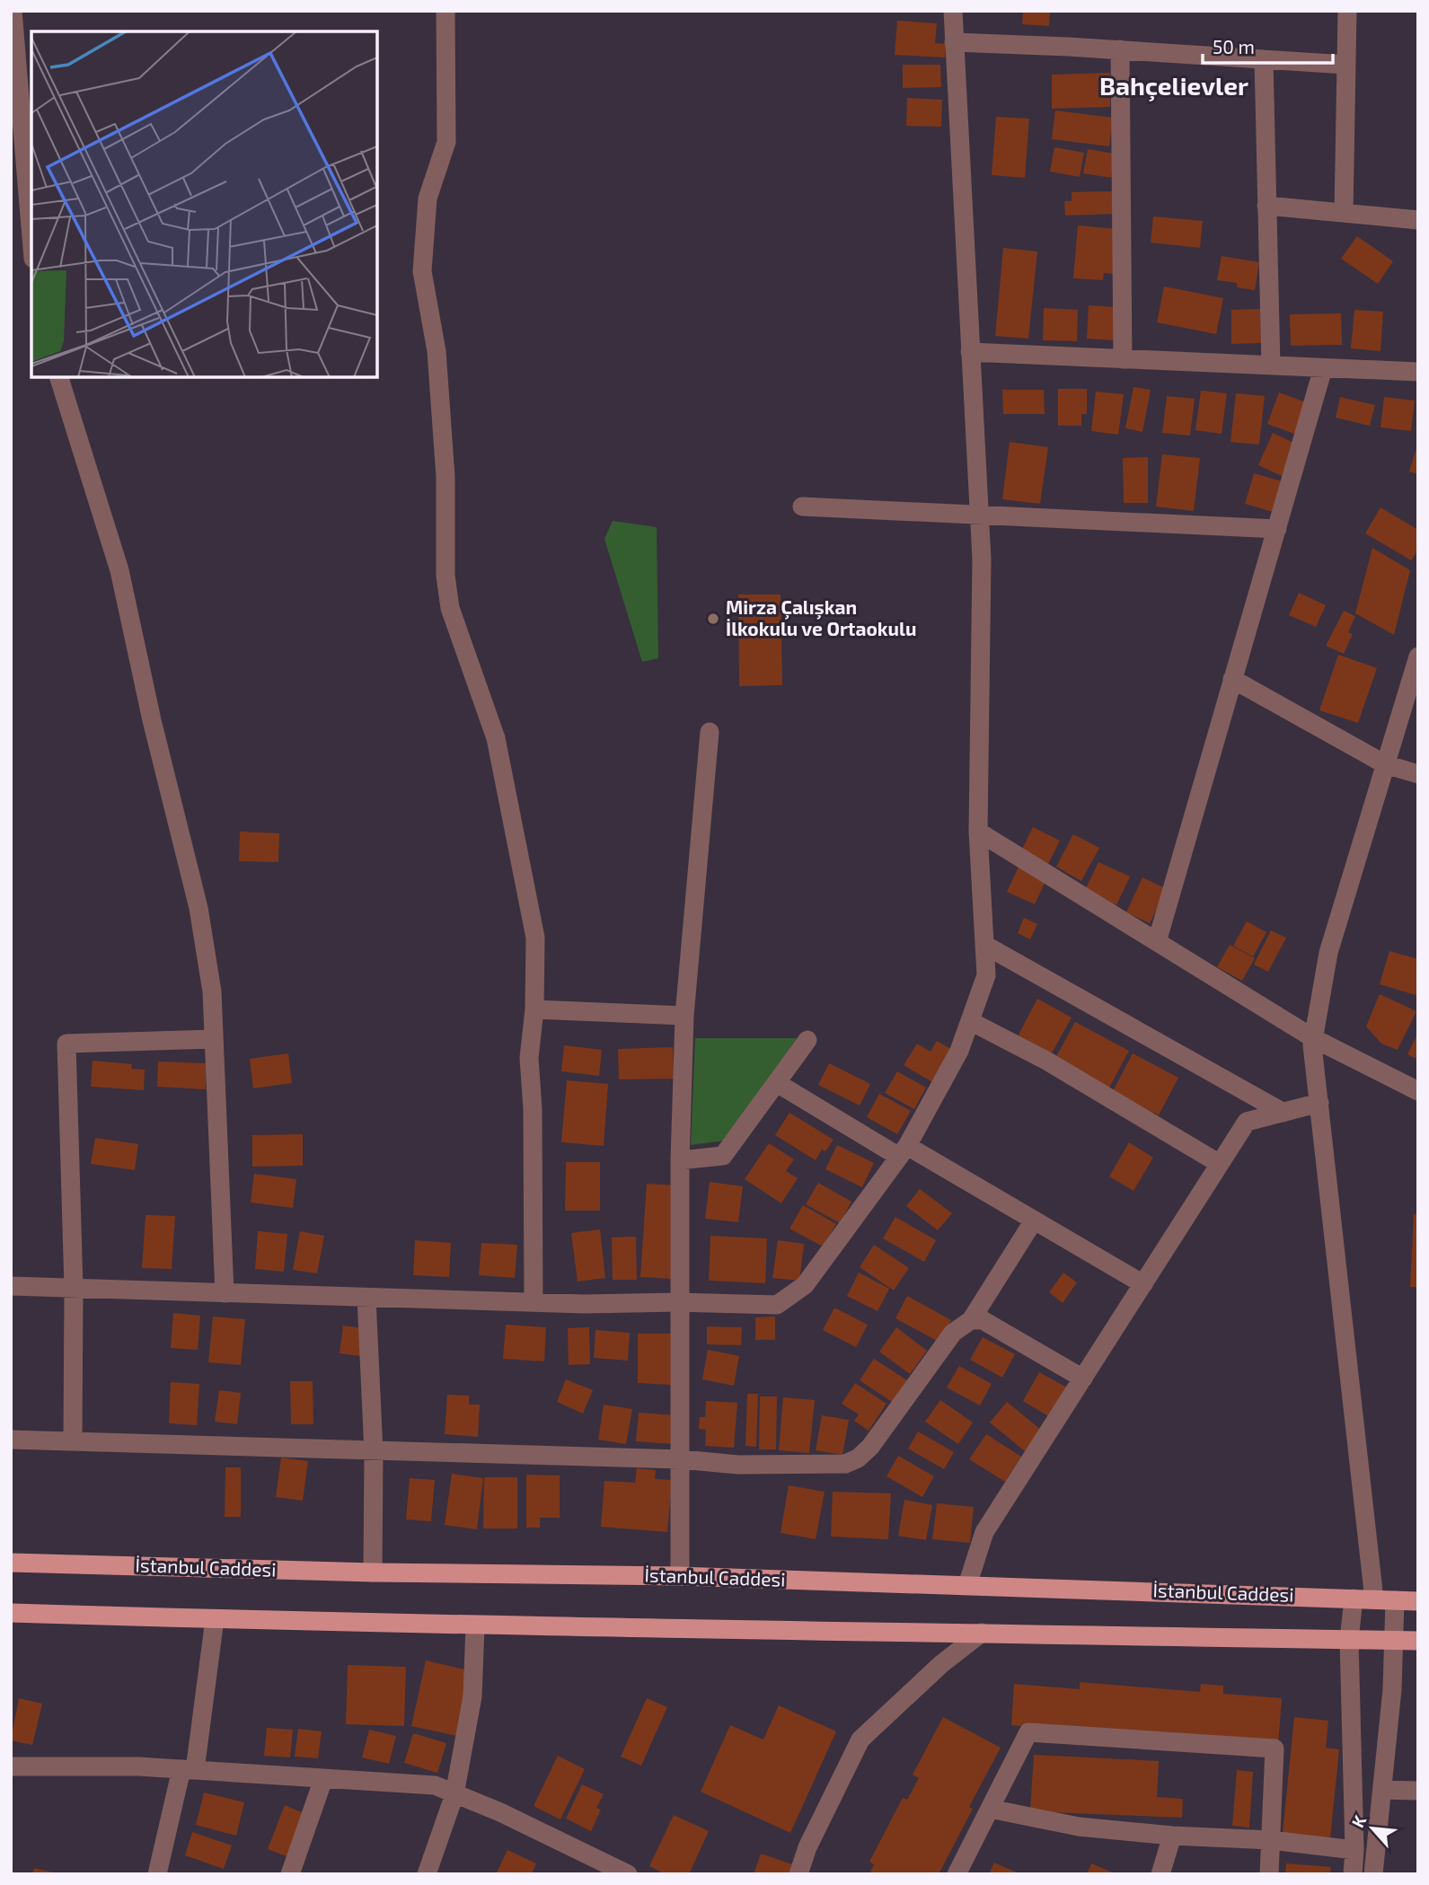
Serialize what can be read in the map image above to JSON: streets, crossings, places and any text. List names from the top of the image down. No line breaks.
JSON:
{"streets":{"main road":["İstanbul Caddesi"]},"districts":["Bahçelievler"],"places":["Mirza Çalışkan İlkokulu ve Ortaokulu"],"scale_bar":"50 m","north":"top left"}
